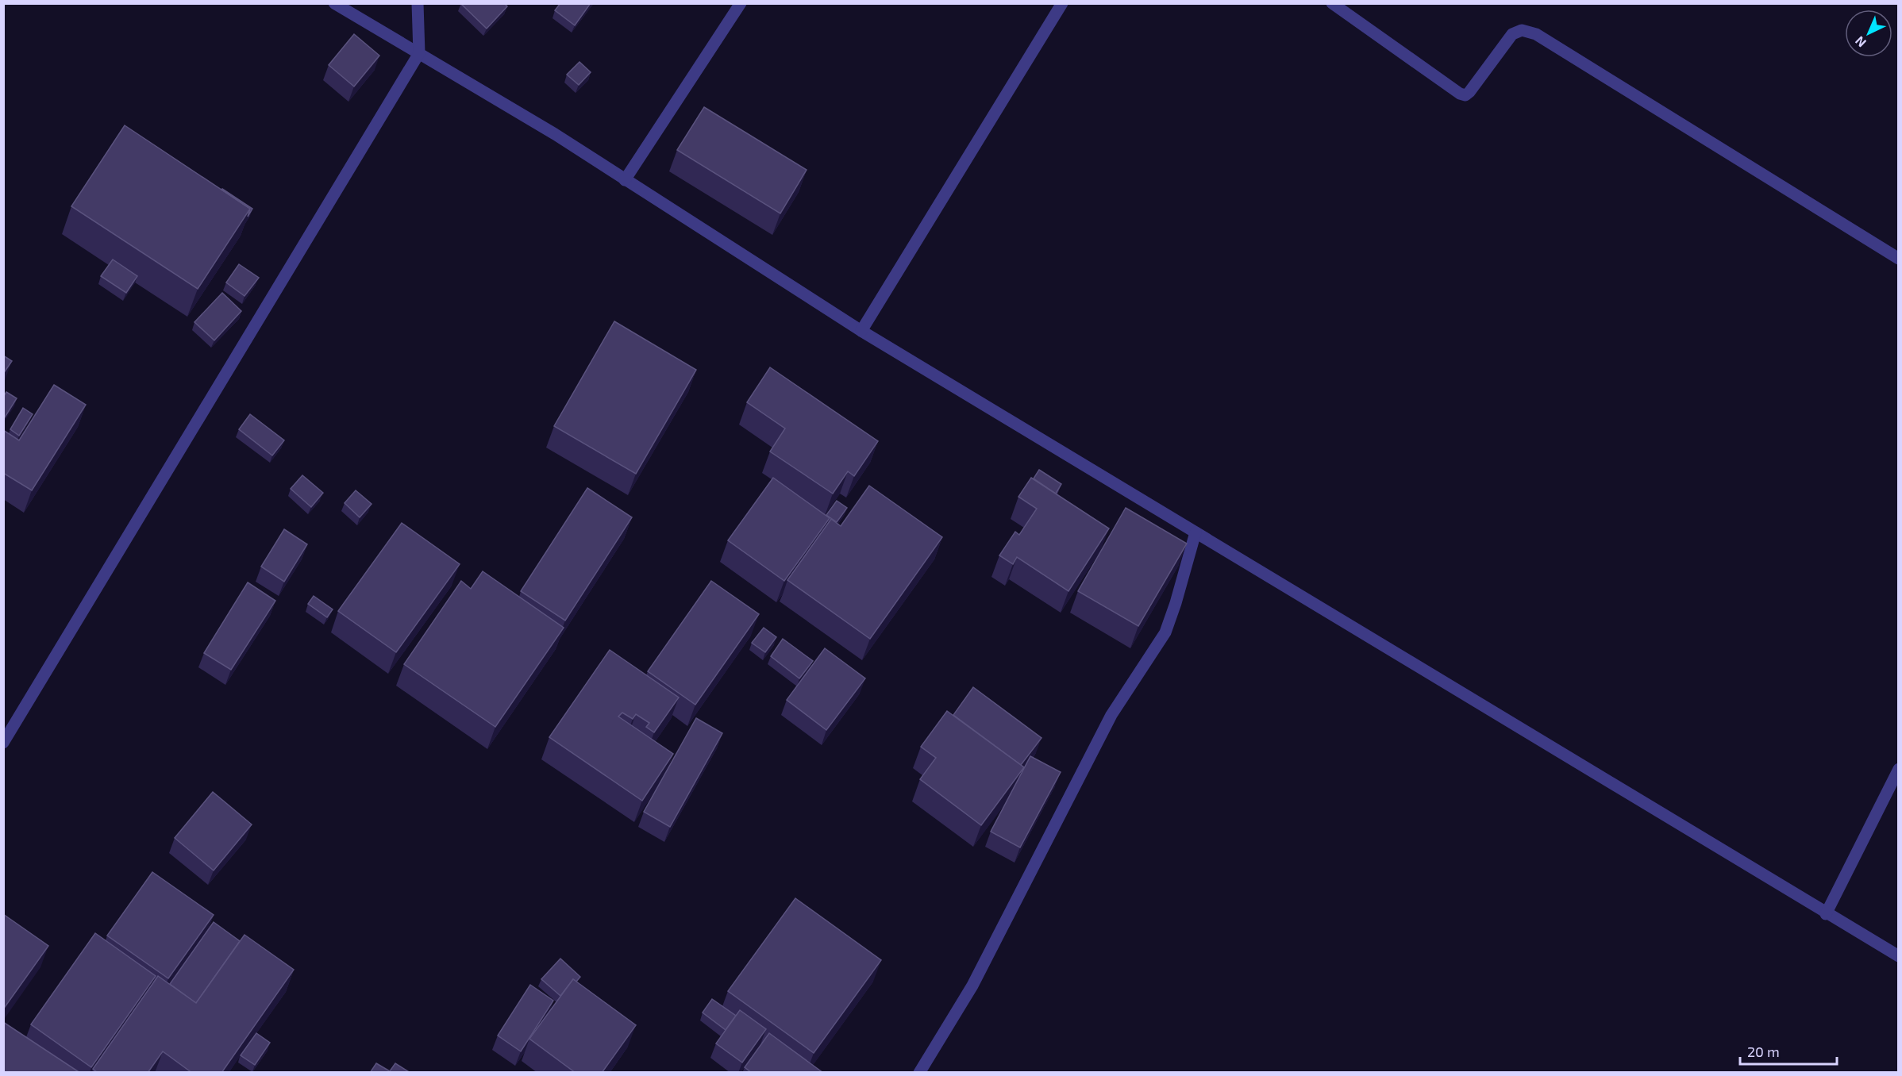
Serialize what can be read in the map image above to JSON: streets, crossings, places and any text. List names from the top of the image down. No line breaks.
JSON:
{"scale_bar":"20 m","north":"bottom left"}
